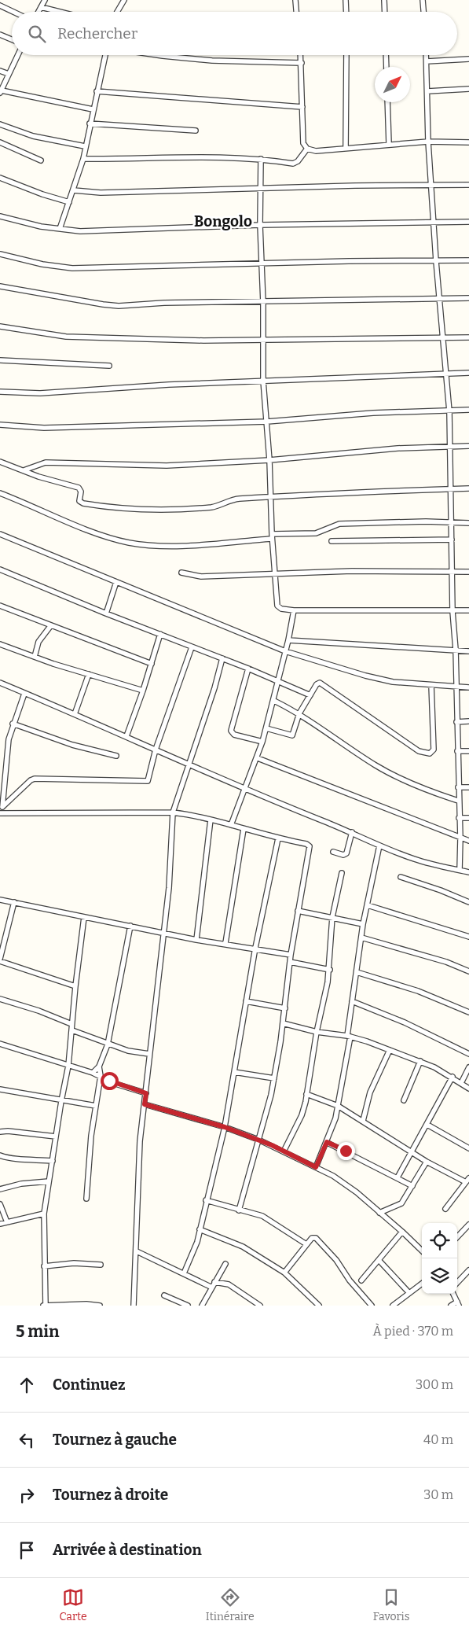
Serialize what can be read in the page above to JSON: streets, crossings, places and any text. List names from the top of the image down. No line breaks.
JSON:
{"districts":["Bongolo"],"north":"top right","page":{"search":"Rechercher","heading":["5 min","À pied · 370 m"],"list":[["Continuez","300 m"],["Tournez à gauche","40 m"],["Tournez à droite","30 m"],"Arrivée à destination"],"nav":["Carte","Itinéraire","Favoris"]}}
